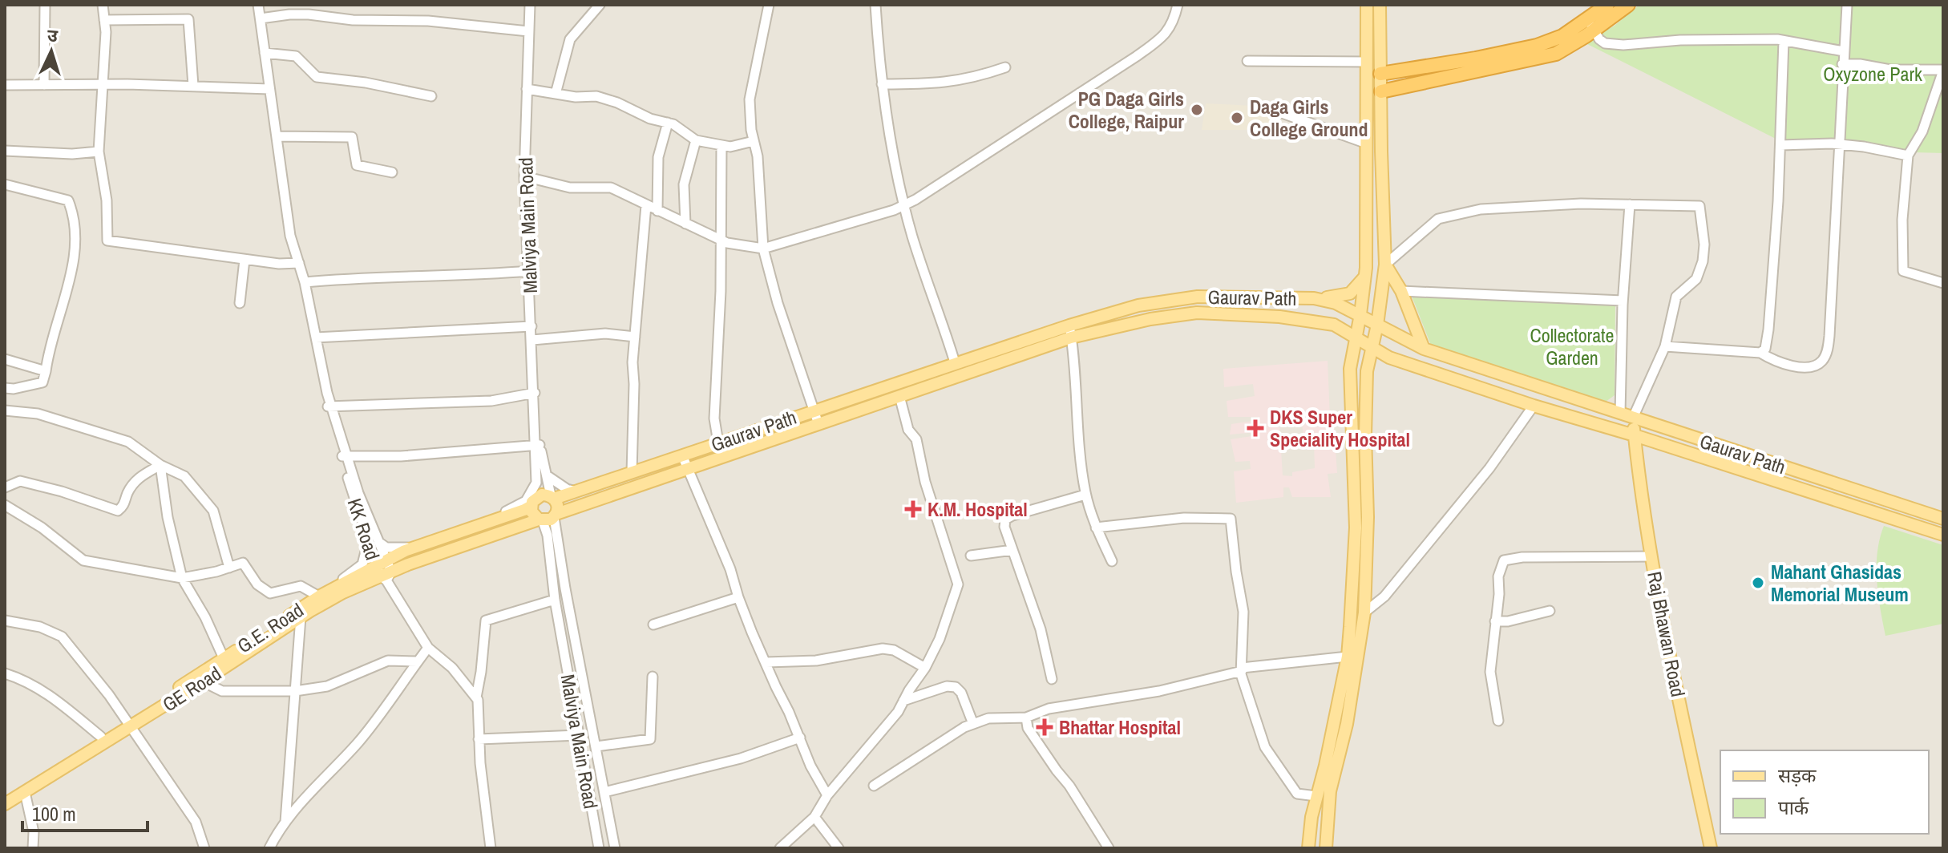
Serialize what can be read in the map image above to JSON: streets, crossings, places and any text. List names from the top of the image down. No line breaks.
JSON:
{"streets":{"main road":["Gaurav Path","G.E. Road","Raj Bhawan Road","GE Road"],"street":["Malviya Main Road","KK Road"]},"crossings":[["Malviya Main Road","Gaurav Path"],["Gaurav Path","Raj Bhawan Road"],["KK Road","G.E. Road"],["KK Road","GE Road"],["G.E. Road","GE Road"]],"parks":["Oxyzone Park","Collectorate Garden"],"places":{"other":["PG Daga Girls College, Raipur","Daga Girls College Ground","Mahant Ghasidas Memorial Museum"],"health":["DKS Super Speciality Hospital","K.M. Hospital","Bhattar Hospital"]},"legend":["सड़क","पार्क"],"scale_bar":"100 m","north":"top"}
